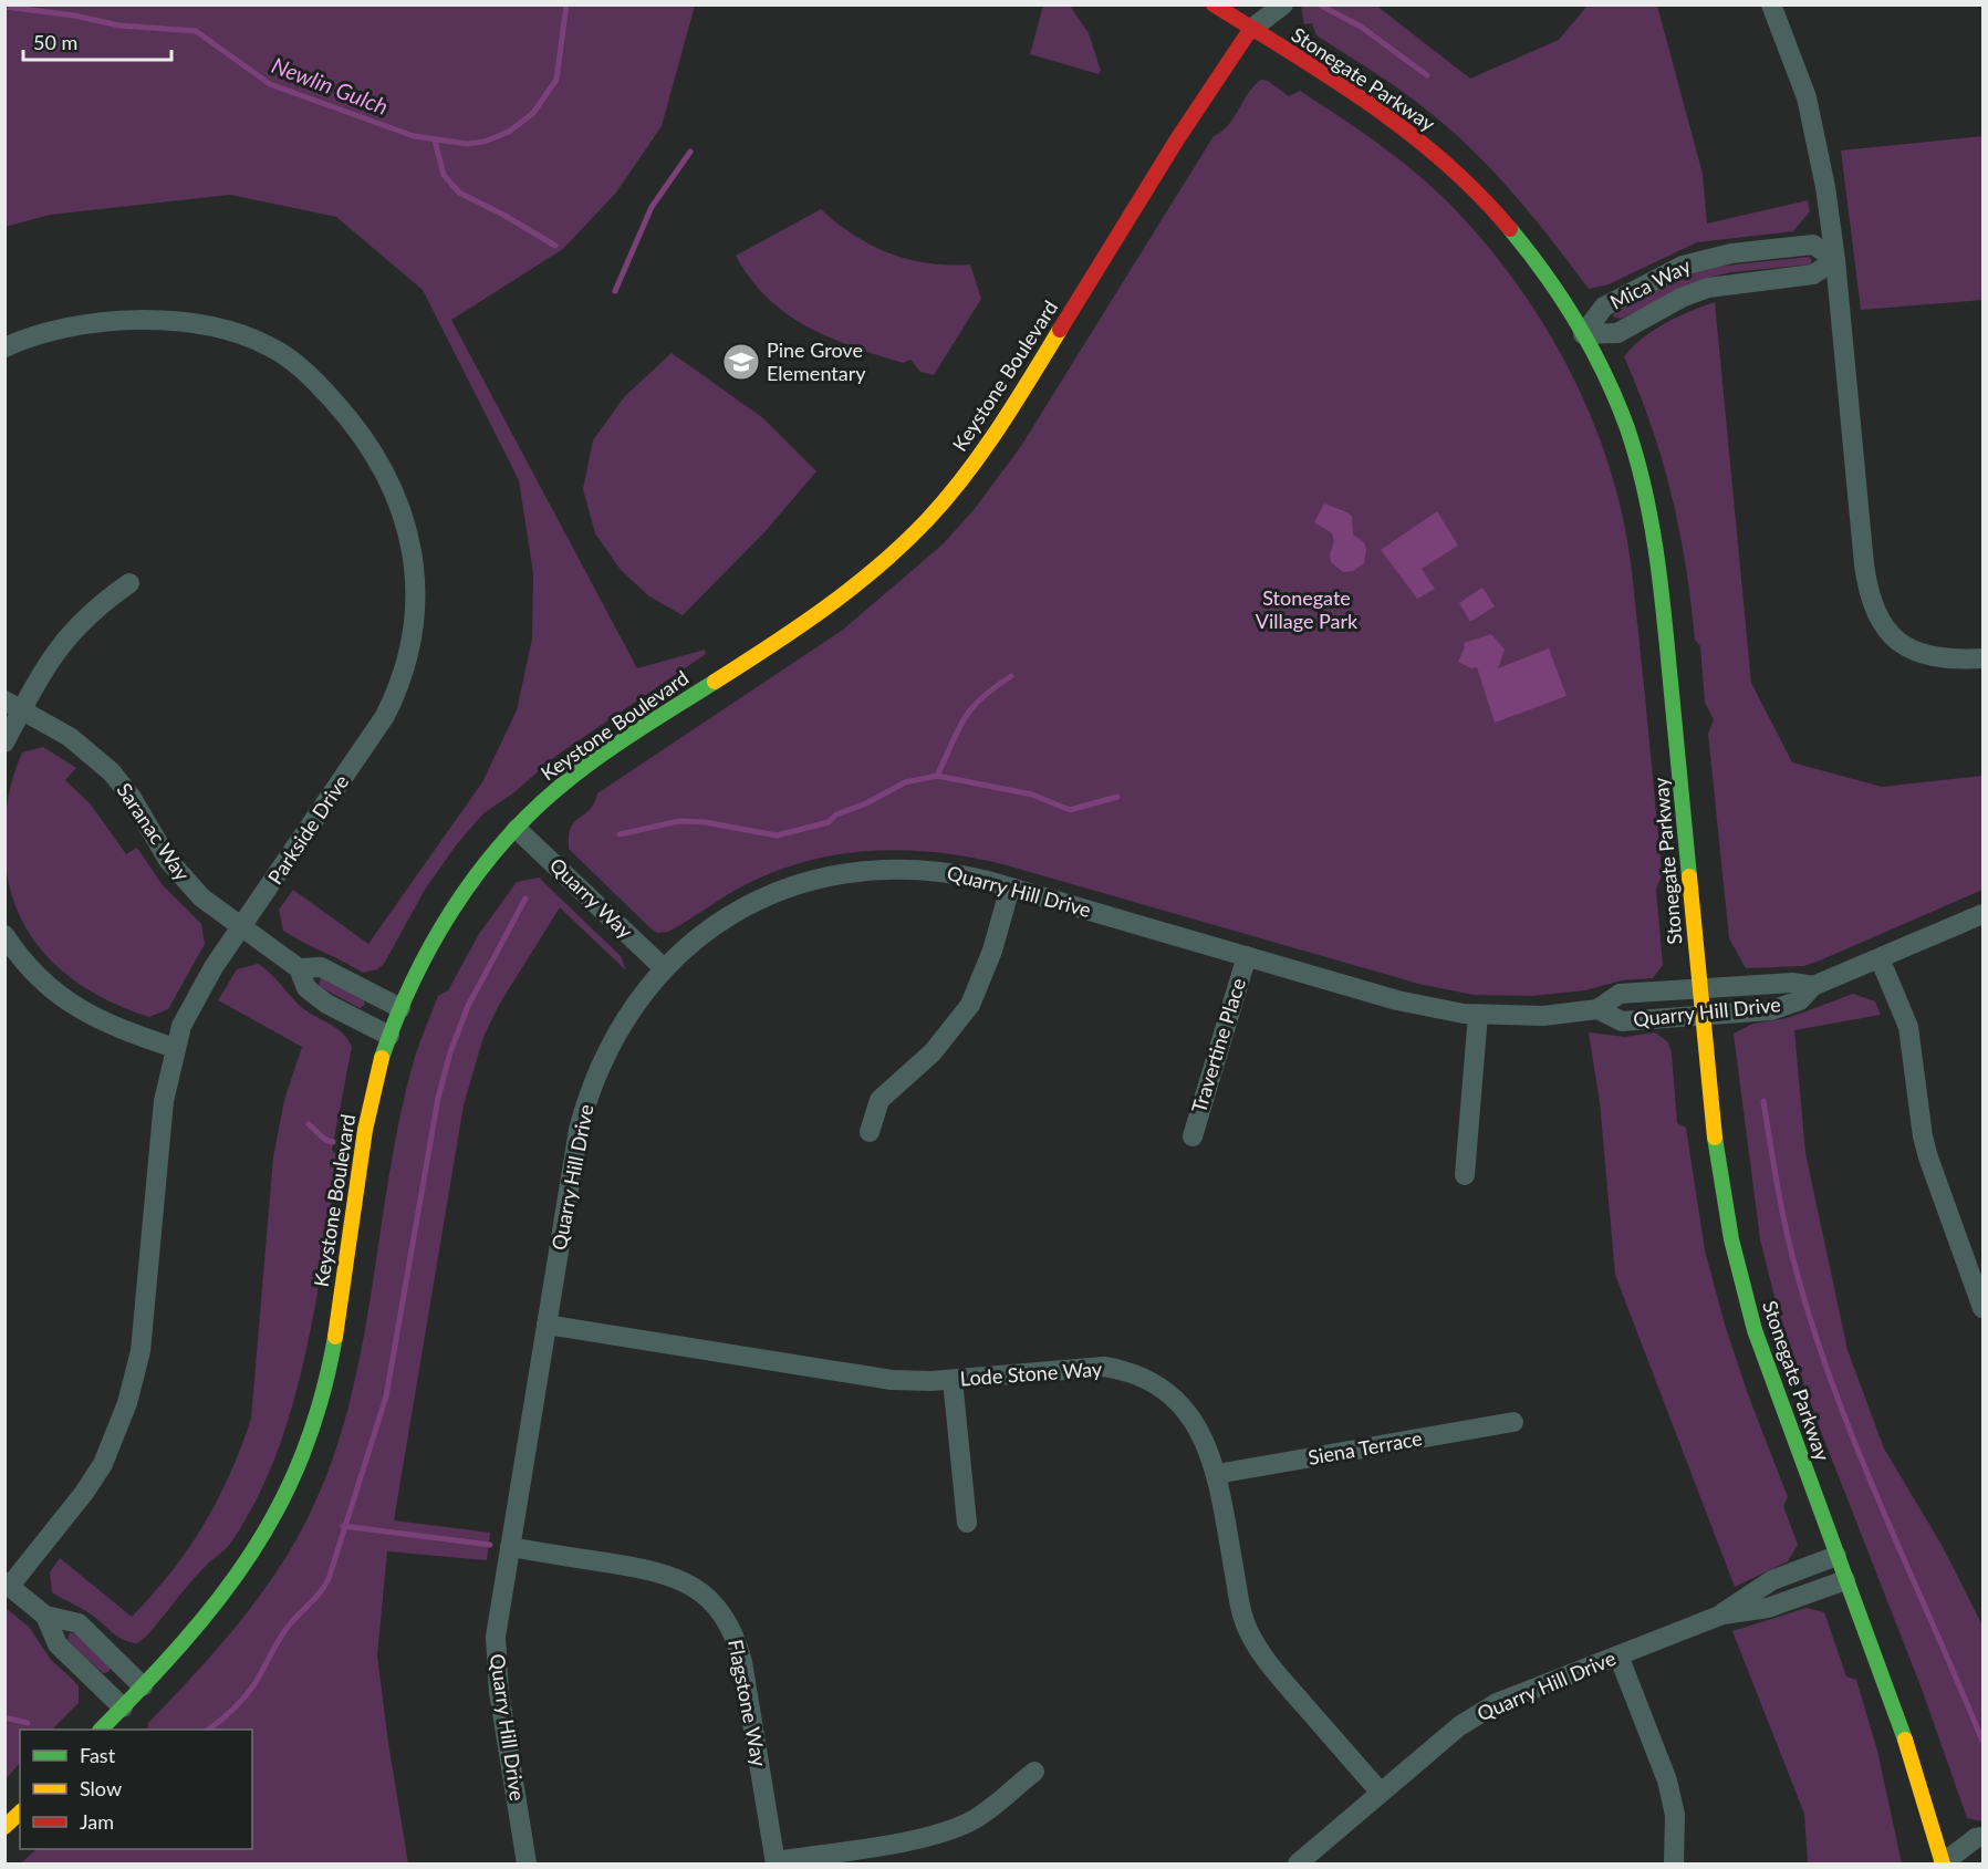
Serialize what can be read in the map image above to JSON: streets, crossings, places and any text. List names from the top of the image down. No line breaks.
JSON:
{"streets":{"street":["Stonegate Parkway","Mica Way","Keystone Boulevard","Parkside Drive","Saranac Way","Quarry Hill Drive","Quarry Way","Travertine Place","Lode Stone Way","Siena Terrace","Flagstone Way"]},"crossings":[["Stonegate Parkway","Mica Way"],["Stonegate Parkway","Keystone Boulevard"],["Stonegate Parkway","Quarry Hill Drive"],["Keystone Boulevard","Parkside Drive"],["Keystone Boulevard","Saranac Way"],["Keystone Boulevard","Quarry Way"],["Parkside Drive","Saranac Way"],["Quarry Hill Drive","Quarry Way"],["Quarry Hill Drive","Travertine Place"],["Quarry Hill Drive","Lode Stone Way"],["Quarry Hill Drive","Flagstone Way"],["Lode Stone Way","Siena Terrace"]],"water":["Newlin Gulch"],"parks":["Stonegate Village Park"],"places":{"school or university":["Pine Grove Elementary"]},"legend":["Fast","Slow","Jam"],"scale_bar":"50 m"}
